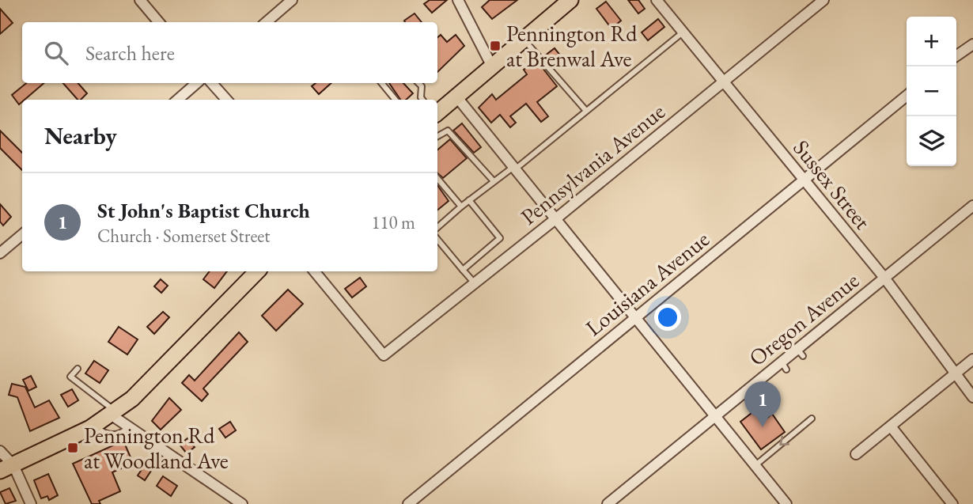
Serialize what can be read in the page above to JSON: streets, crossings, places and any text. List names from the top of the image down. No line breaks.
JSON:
{"streets":{"street":["Pennsylvania Avenue","Sussex Street","Louisiana Avenue","Oregon Avenue"]},"crossings":[["Pennsylvania Avenue","Sussex Street"],["Sussex Street","Louisiana Avenue"],["Sussex Street","Oregon Avenue"]],"places":{"transit":["Pennington Rd at Brenwal Ave","Pennington Rd at Woodland Ave"]},"page":{"map_buttons":["+","−"],"search":"Search here","heading":"Nearby","list":[{"mark":"1","name":"St John's Baptist Church","note":"Church · Somerset Street","value":"110 m"}],"pins":"1"}}
